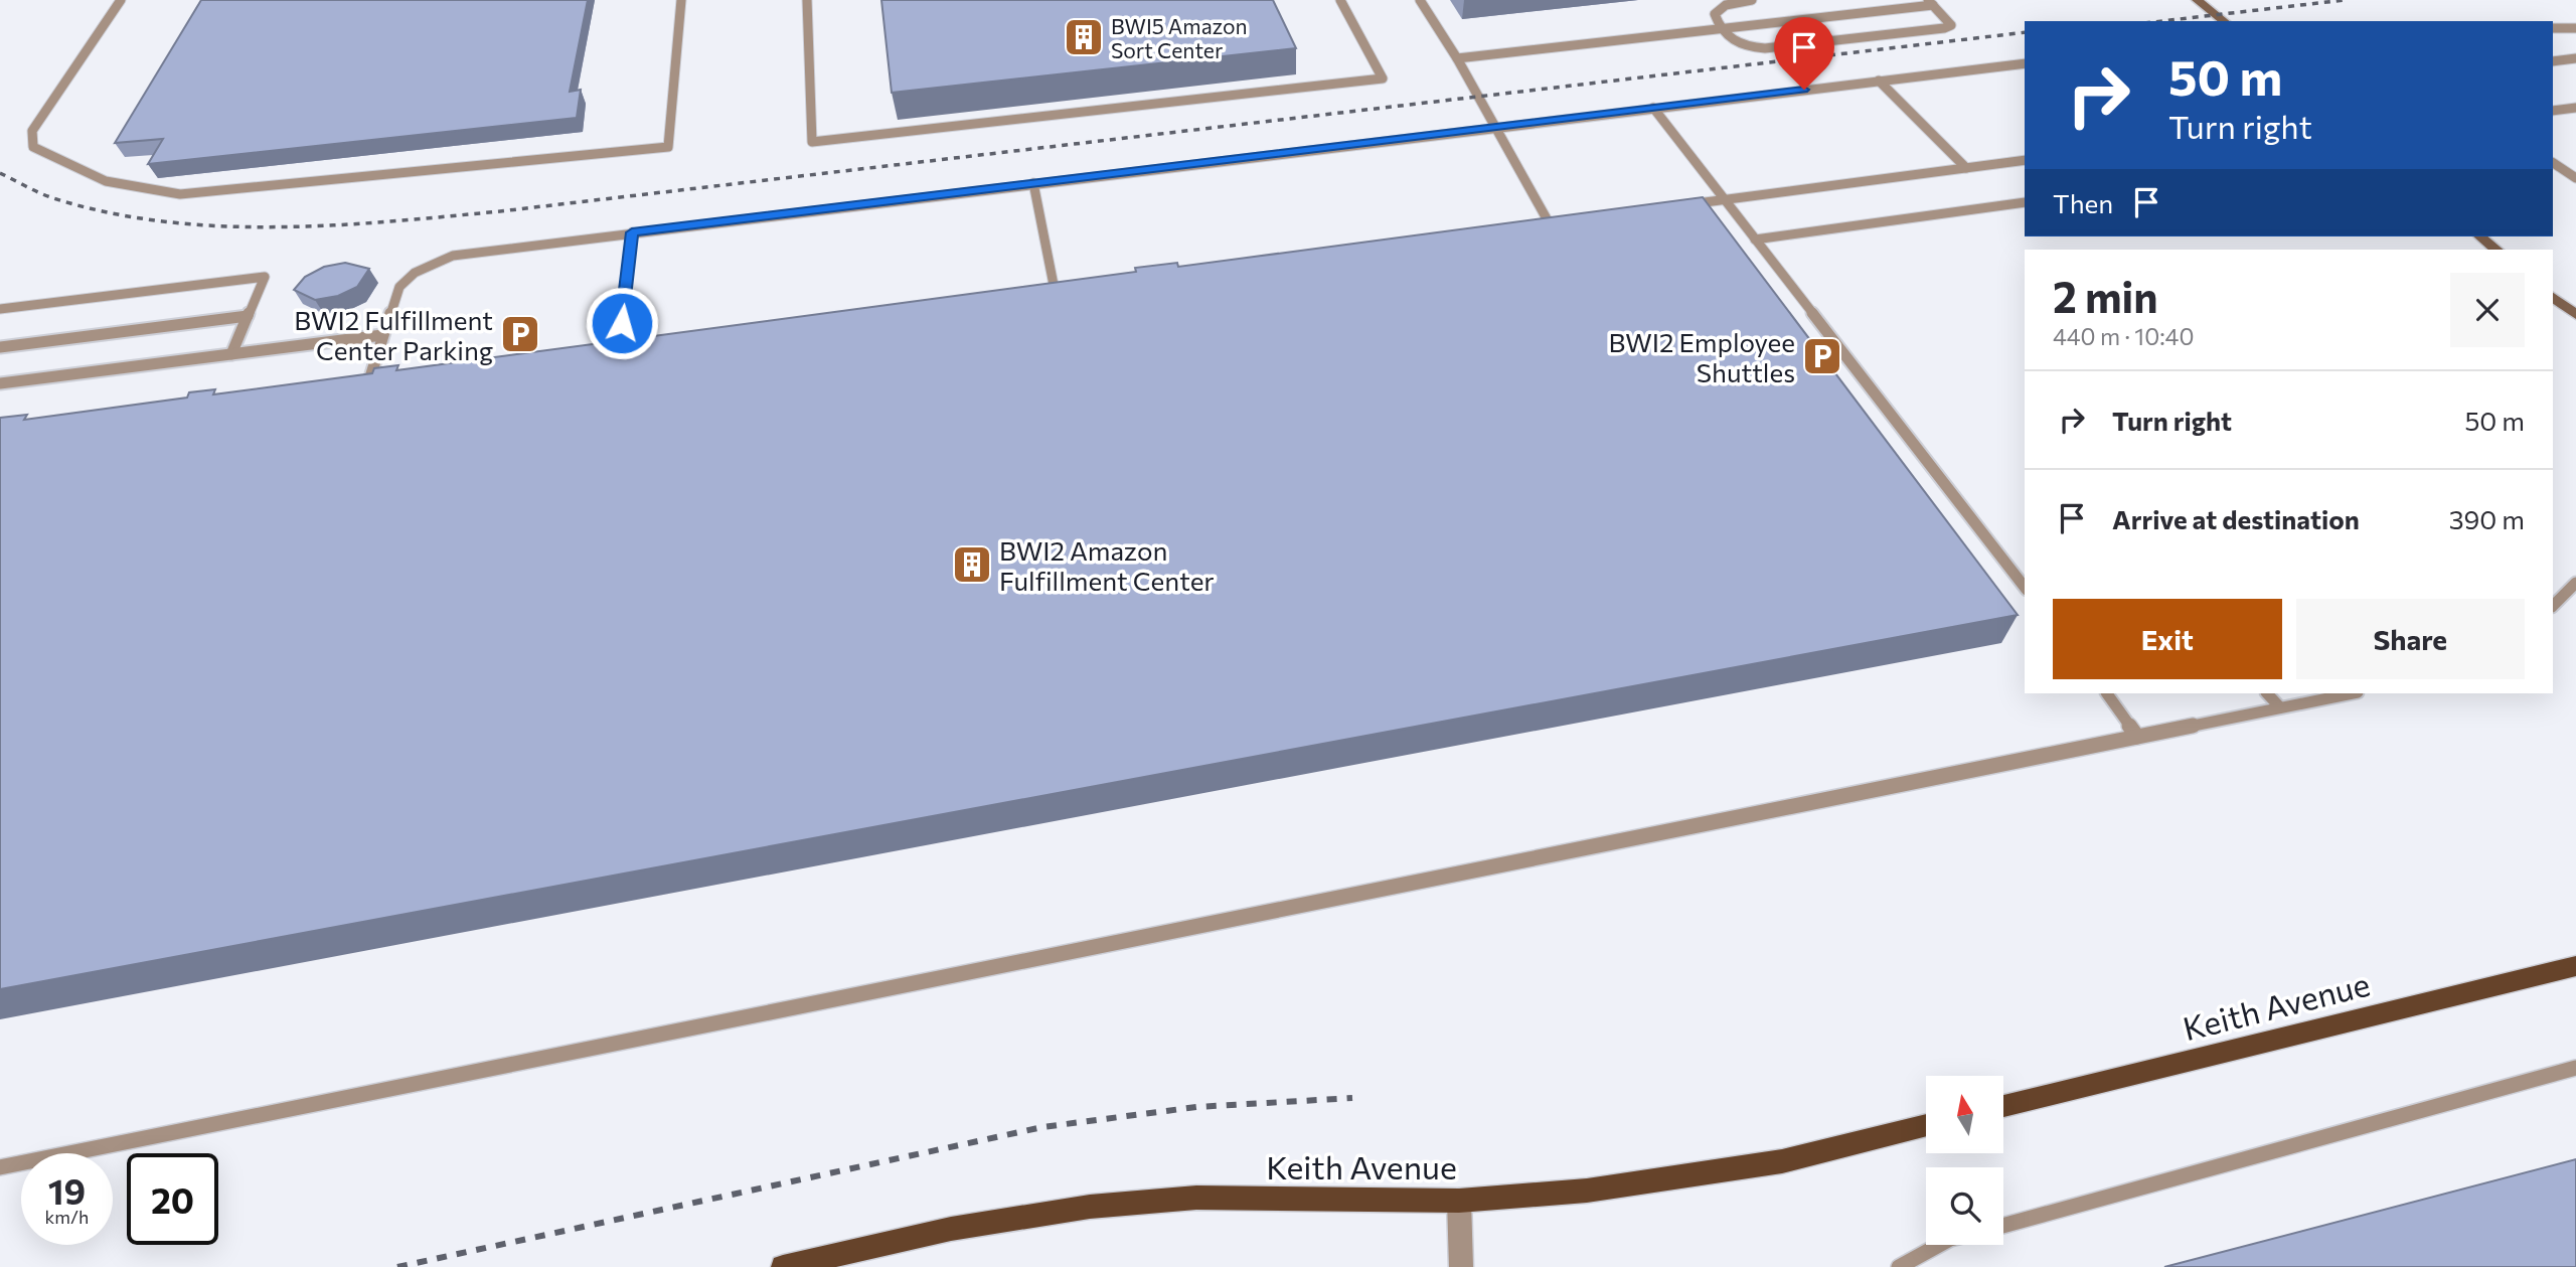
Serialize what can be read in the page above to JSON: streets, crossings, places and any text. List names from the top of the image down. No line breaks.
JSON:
{"streets":{"main road":["Keith Avenue"]},"places":{"building":["BWI5 Amazon Sort Center","BWI2 Amazon Fulfillment Center"],"parking":["BWI2 Fulfillment Center Parking","BWI2 Employee Shuttles"]},"north":"top","page":{"turn":["50 m","Turn right"],"then":"Then","heading":["2 min","440 m · 10:40"],"list":[{"name":"Turn right","value":"50 m"},{"name":"Arrive at destination","value":"390 m"}],"buttons":["Exit","Share"],"speed":"19 km/h","limit":"20"}}
